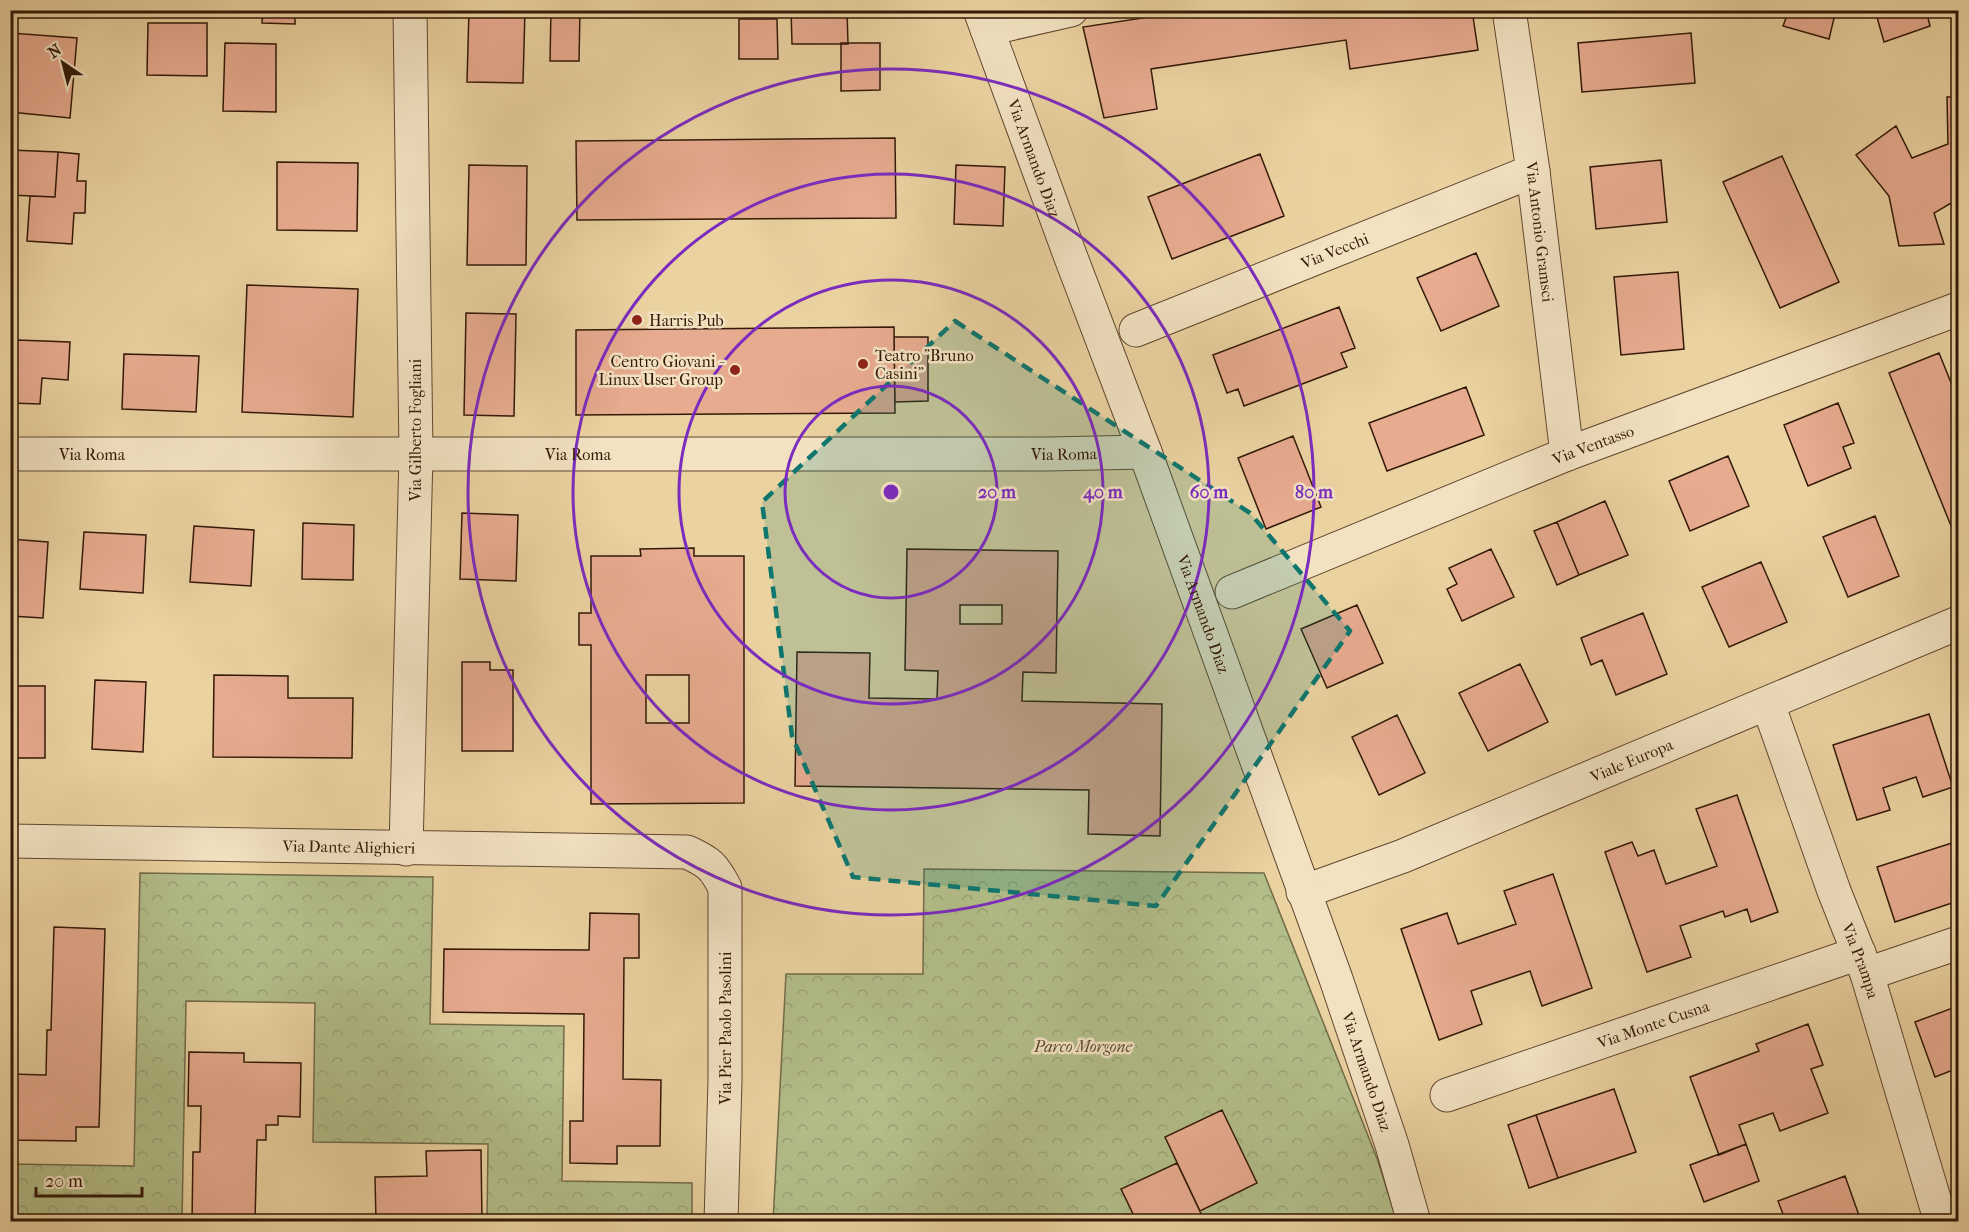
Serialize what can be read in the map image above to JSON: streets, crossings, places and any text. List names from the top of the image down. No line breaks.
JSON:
{"streets":{"street":["Via Armando Diaz","Via Antonio Gramsci","Via Vecchi","Via Gilberto Fogliani","Via Ventasso","Via Roma","Viale Europa","Via Dante Alighieri","Via Prampa","Via Monte Cusna","Via Pier Paolo Pasolini"]},"crossings":[["Via Armando Diaz","Via Roma"],["Via Armando Diaz","Viale Europa"],["Via Antonio Gramsci","Via Vecchi"],["Via Antonio Gramsci","Via Ventasso"],["Via Gilberto Fogliani","Via Roma"],["Via Gilberto Fogliani","Via Dante Alighieri"],["Viale Europa","Via Prampa"],["Via Dante Alighieri","Via Pier Paolo Pasolini"],["Via Prampa","Via Monte Cusna"]],"parks":["Parco Morgone"],"places":["Harris Pub","Teatro \"Bruno Casini\"","Centro Giovani - Linux User Group"],"scale_bar":"20 m","north":"top left","rings":["20 m","40 m","60 m","80 m"]}
